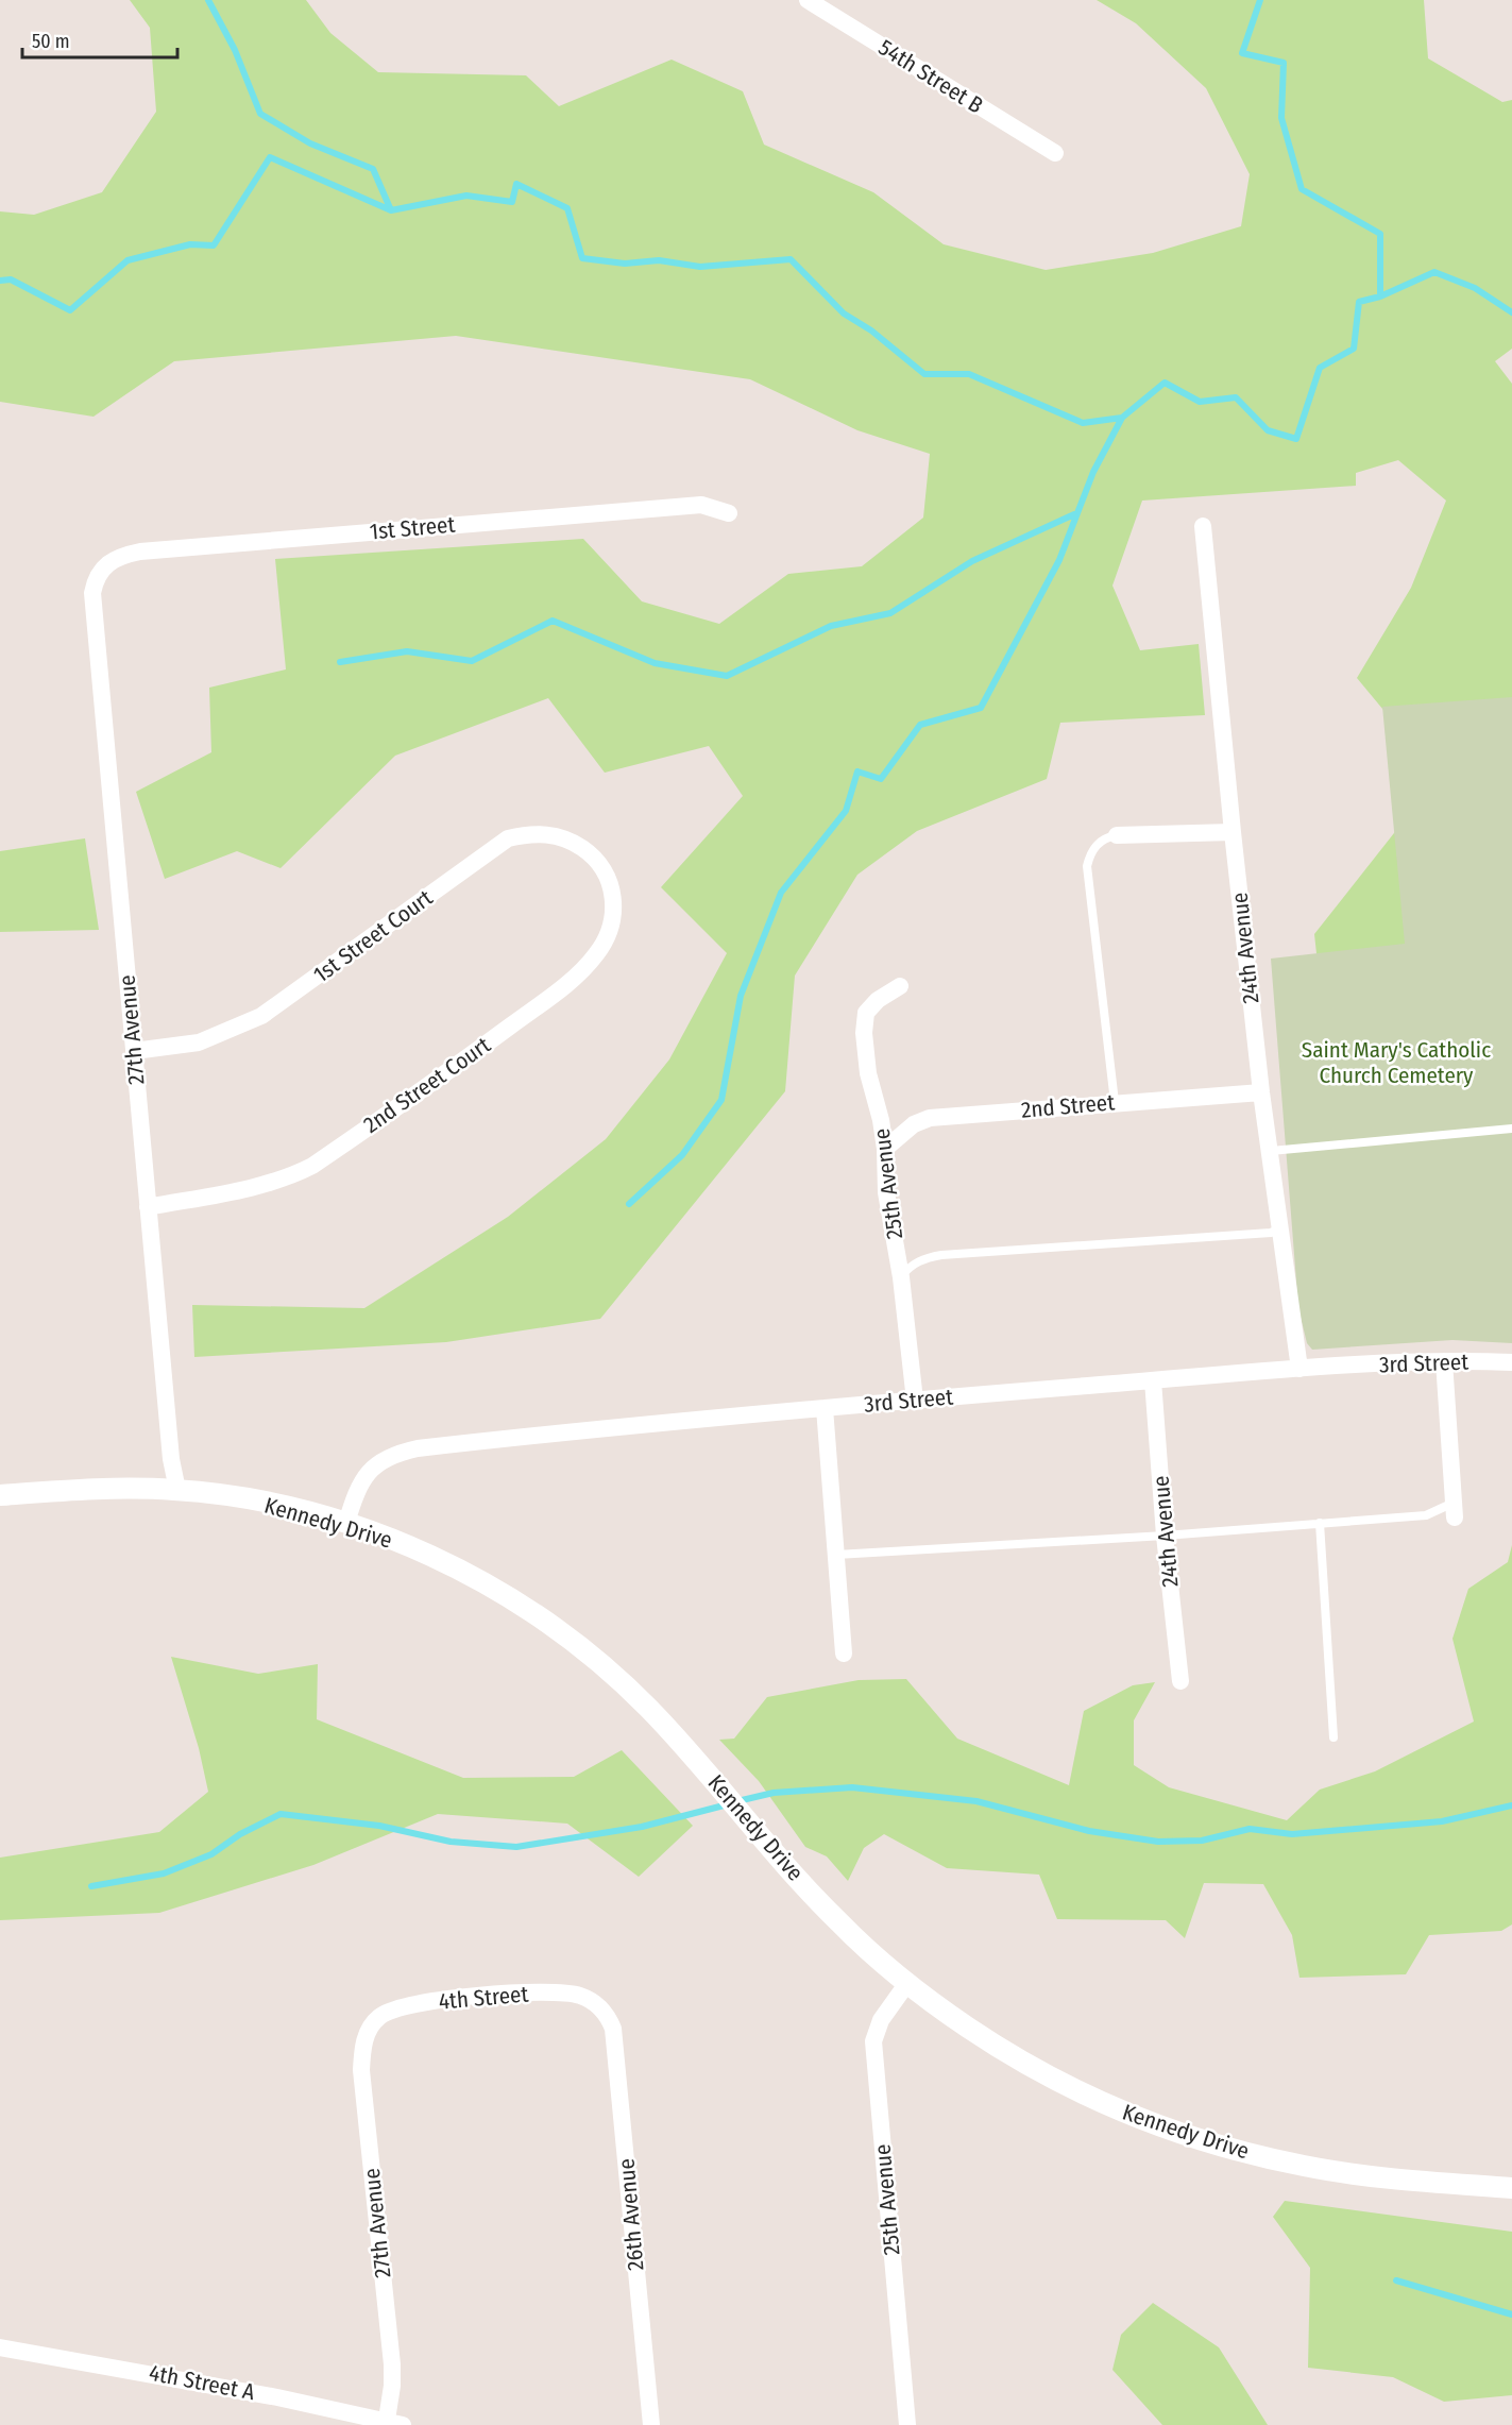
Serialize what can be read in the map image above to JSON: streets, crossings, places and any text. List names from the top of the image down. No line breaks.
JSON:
{"streets":{"street":["54th Street B","1st Street","1st Street Court","24th Avenue","27th Avenue","2nd Street Court","2nd Street","25th Avenue","3rd Street","Kennedy Drive","4th Street","26th Avenue","4th Street A"]},"crossings":[["1st Street","27th Avenue"],["1st Street Court","27th Avenue"],["1st Street Court","2nd Street Court"],["24th Avenue","2nd Street"],["24th Avenue","3rd Street"],["27th Avenue","2nd Street Court"],["27th Avenue","Kennedy Drive"],["27th Avenue","4th Street"],["27th Avenue","4th Street A"],["2nd Street","25th Avenue"],["25th Avenue","3rd Street"],["25th Avenue","Kennedy Drive"],["3rd Street","Kennedy Drive"],["4th Street","26th Avenue"]],"parks":["Saint Mary's Catholic Church Cemetery"],"scale_bar":"50 m"}
